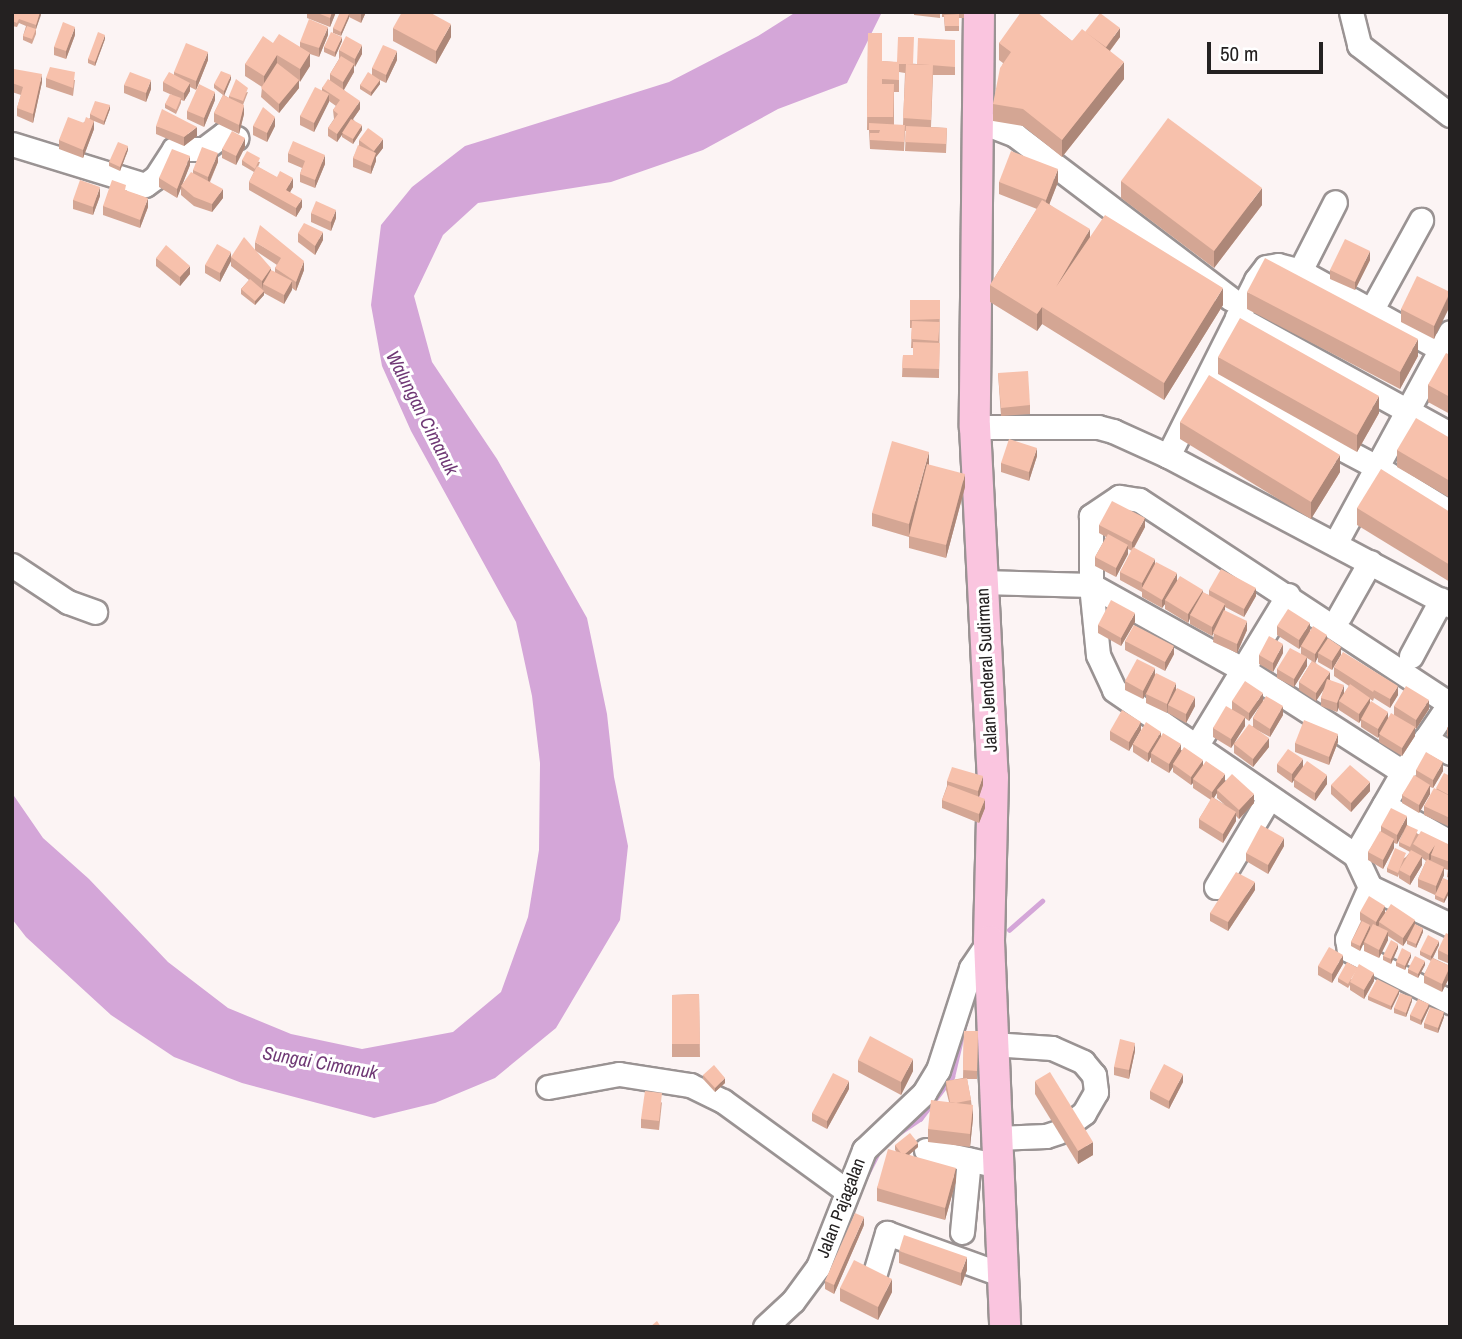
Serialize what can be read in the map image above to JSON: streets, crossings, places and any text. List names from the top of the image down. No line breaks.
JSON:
{"streets":{"main road":["Jalan Jenderal Sudirman"],"street":["Jalan Pajagalan"]},"crossings":[["Jalan Jenderal Sudirman","Jalan Pajagalan"]],"water":["Walungan Cimanuk","Sungai Cimanuk"],"scale_bar":"50 m"}
